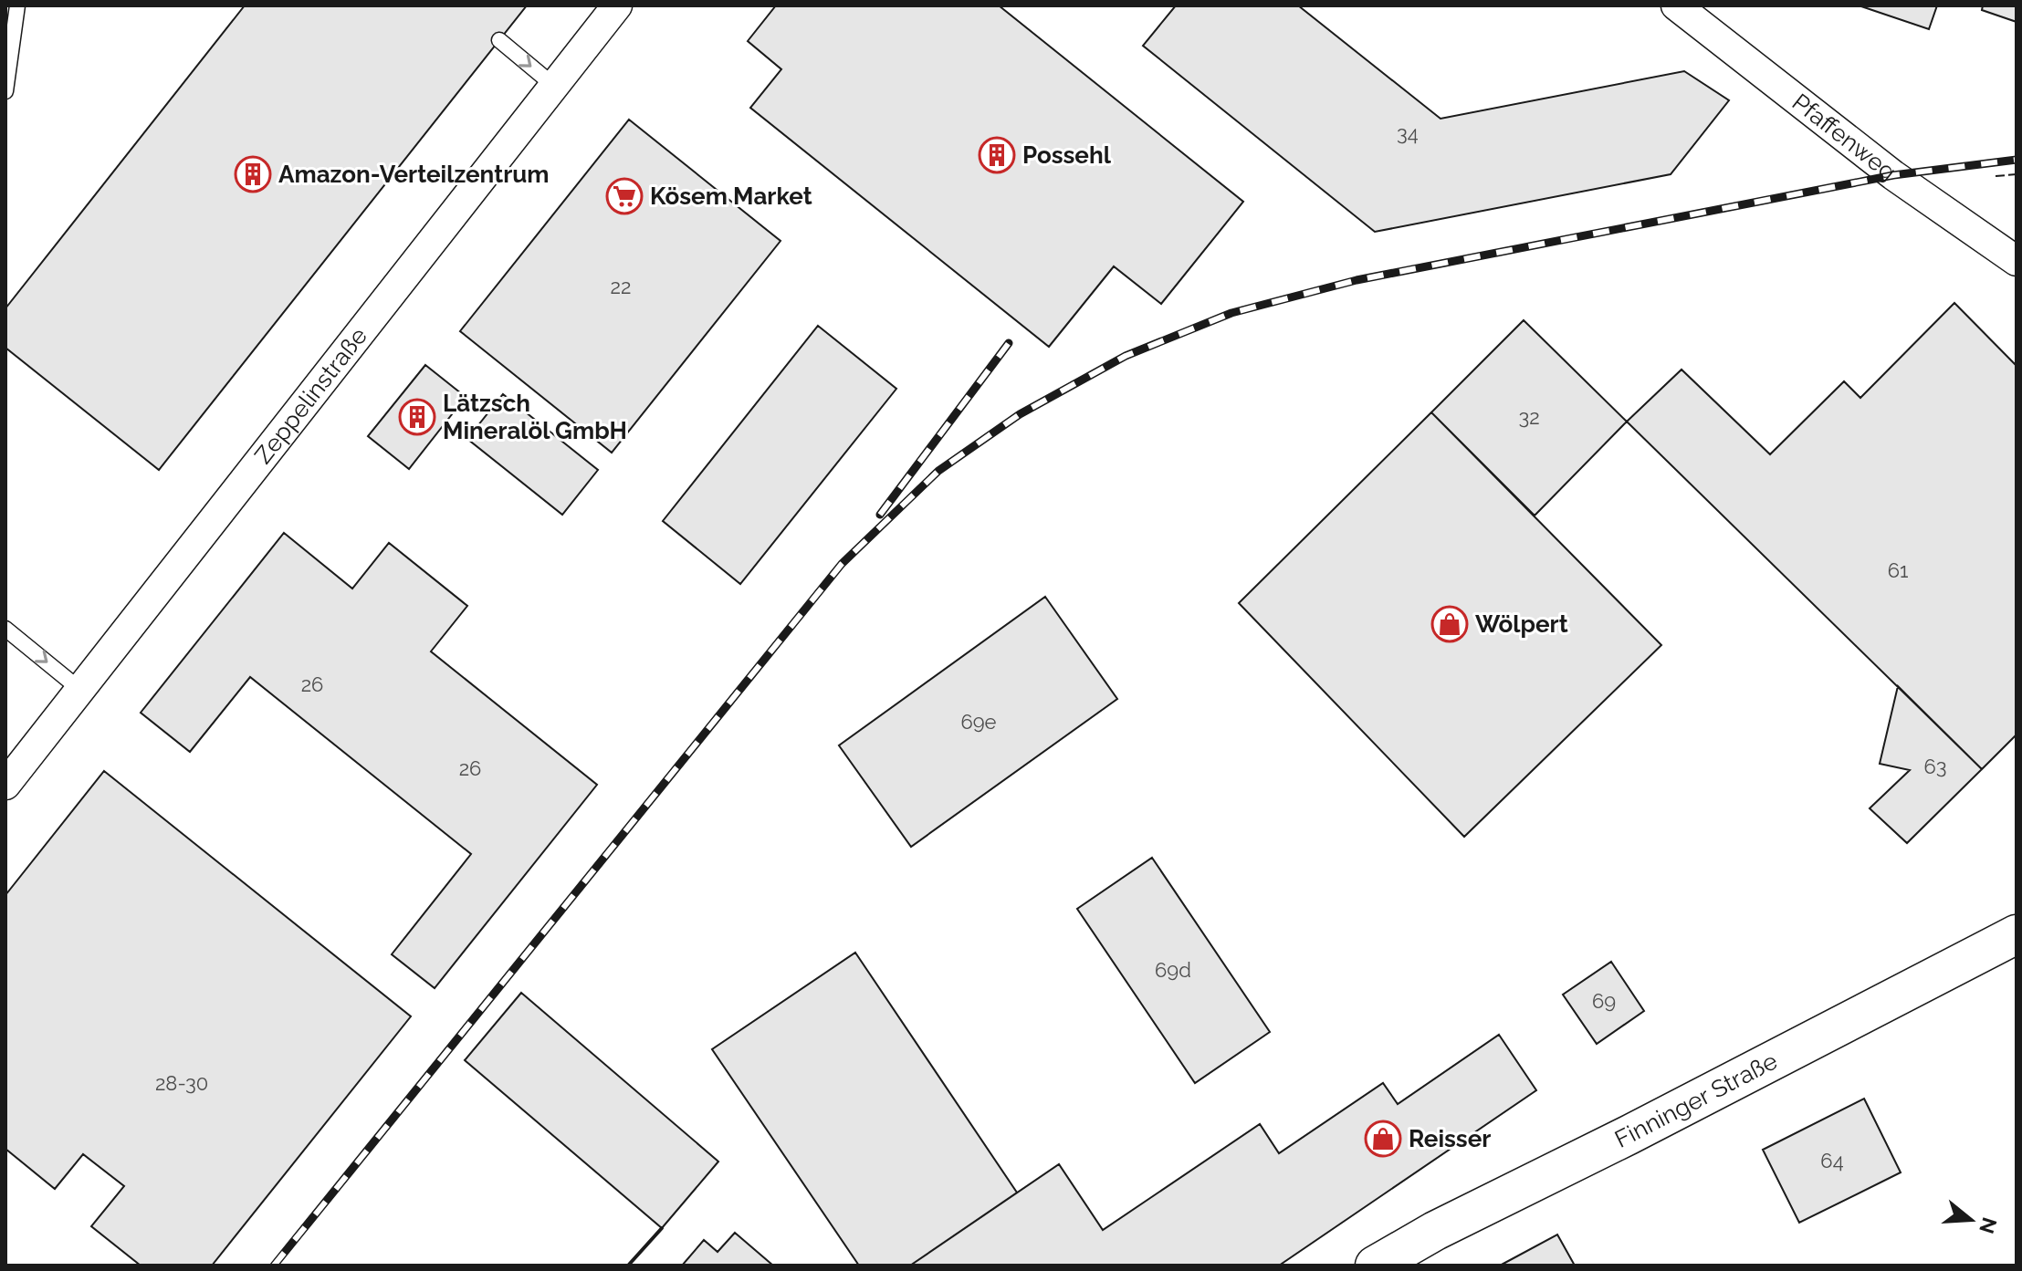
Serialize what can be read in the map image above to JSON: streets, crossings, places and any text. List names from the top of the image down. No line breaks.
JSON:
{"streets":{"street":["Pfaffenweg","Zeppelinstraße","Finninger Straße"]},"places":{"building":["Possehl","Amazon-Verteilzentrum","Lätzsch Mineralöl GmbH"],"supermarket":["Kösem Market"],"shop":["Wölpert","Reisser"]},"house_numbers":["34","22","32","61","26","69e","63","26","69d","69","28-30","64"],"north":"right"}
